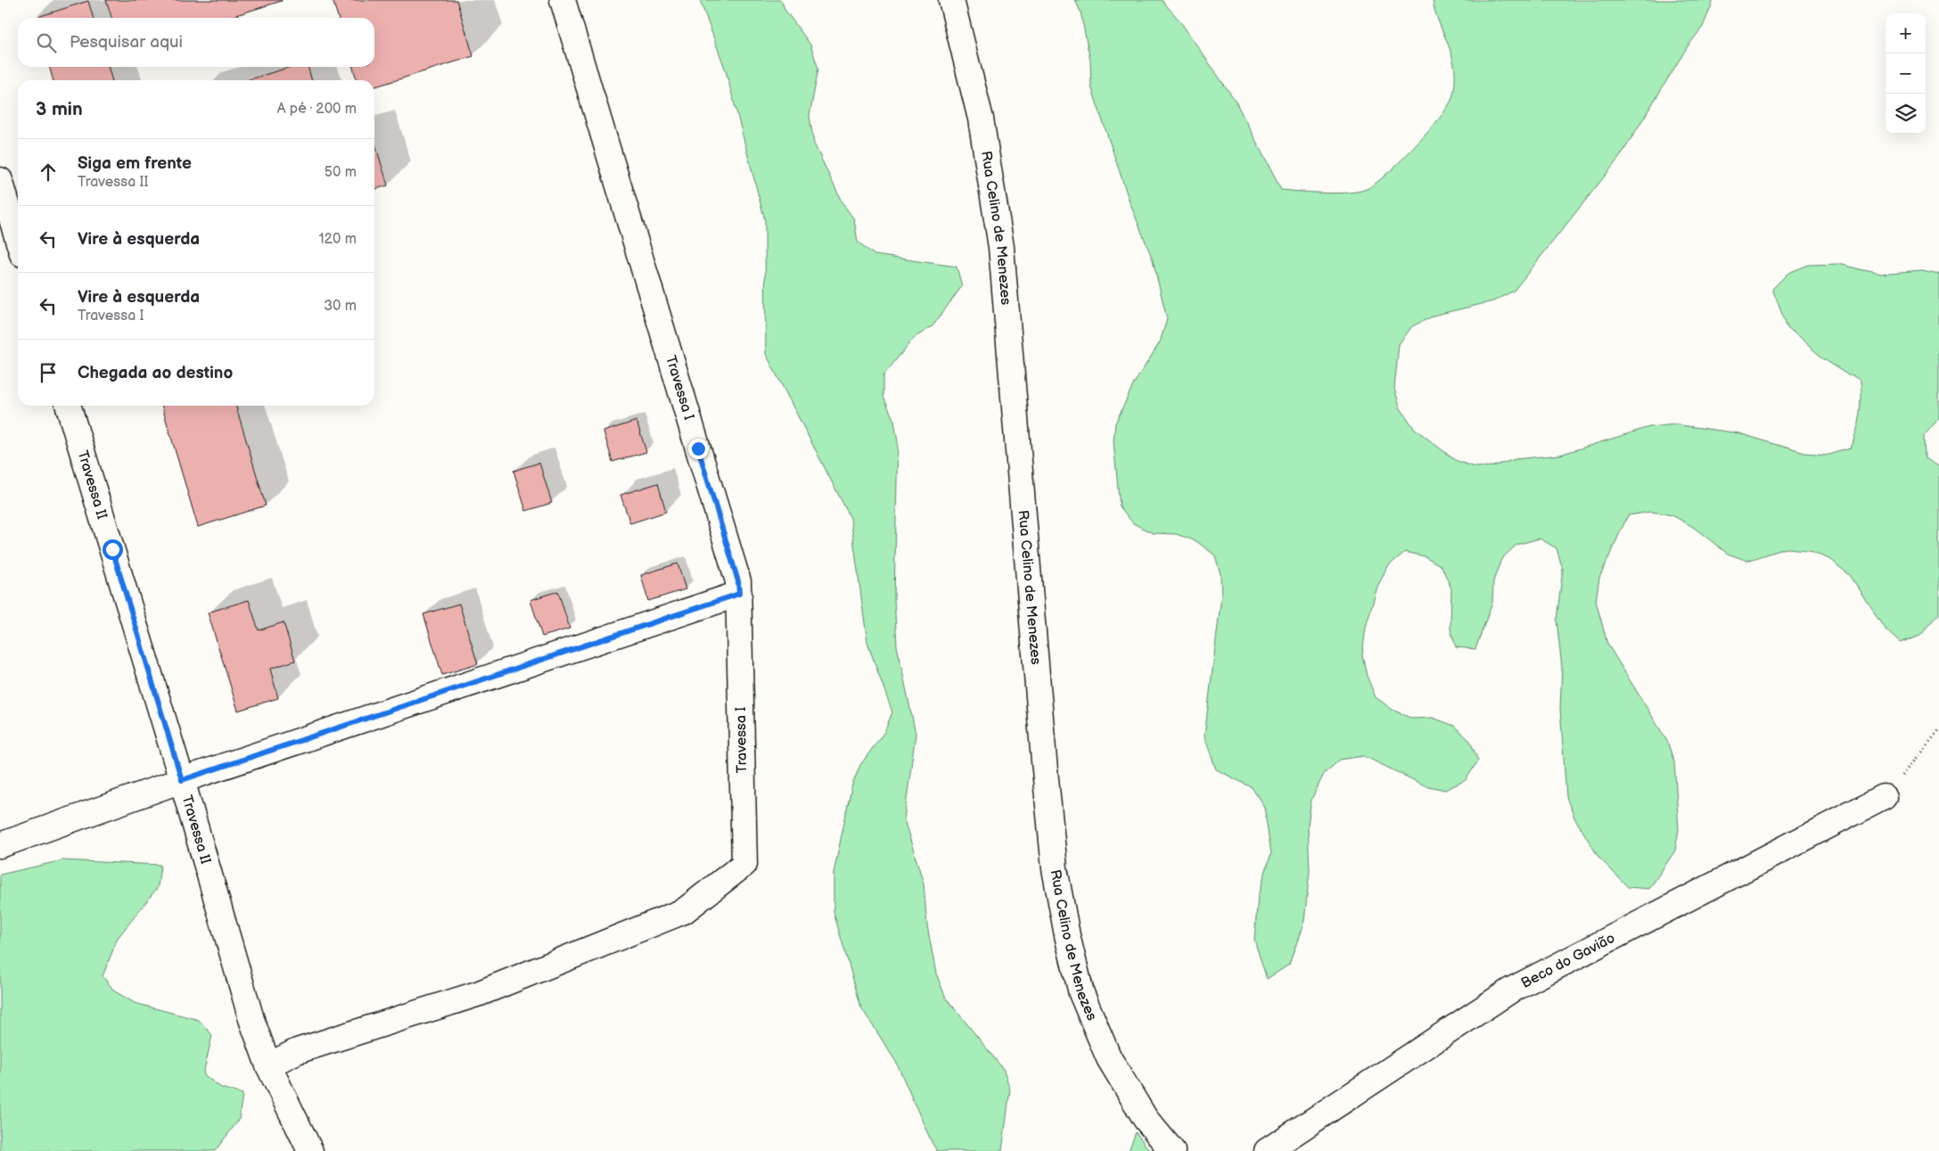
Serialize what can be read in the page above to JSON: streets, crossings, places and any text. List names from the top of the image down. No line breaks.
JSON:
{"streets":{"street":["Rua Celino de Menezes","Travessa I","Travessa II","Beco do Gavião"]},"crossings":[["Travessa I","Travessa II"]],"page":{"map_buttons":["+","−"],"search":"Pesquisar aqui","heading":["3 min","A pé · 200 m"],"list":[["Siga em frente","Travessa II","50 m"],["Vire à esquerda","120 m"],["Vire à esquerda","Travessa I","30 m"],"Chegada ao destino"]}}
